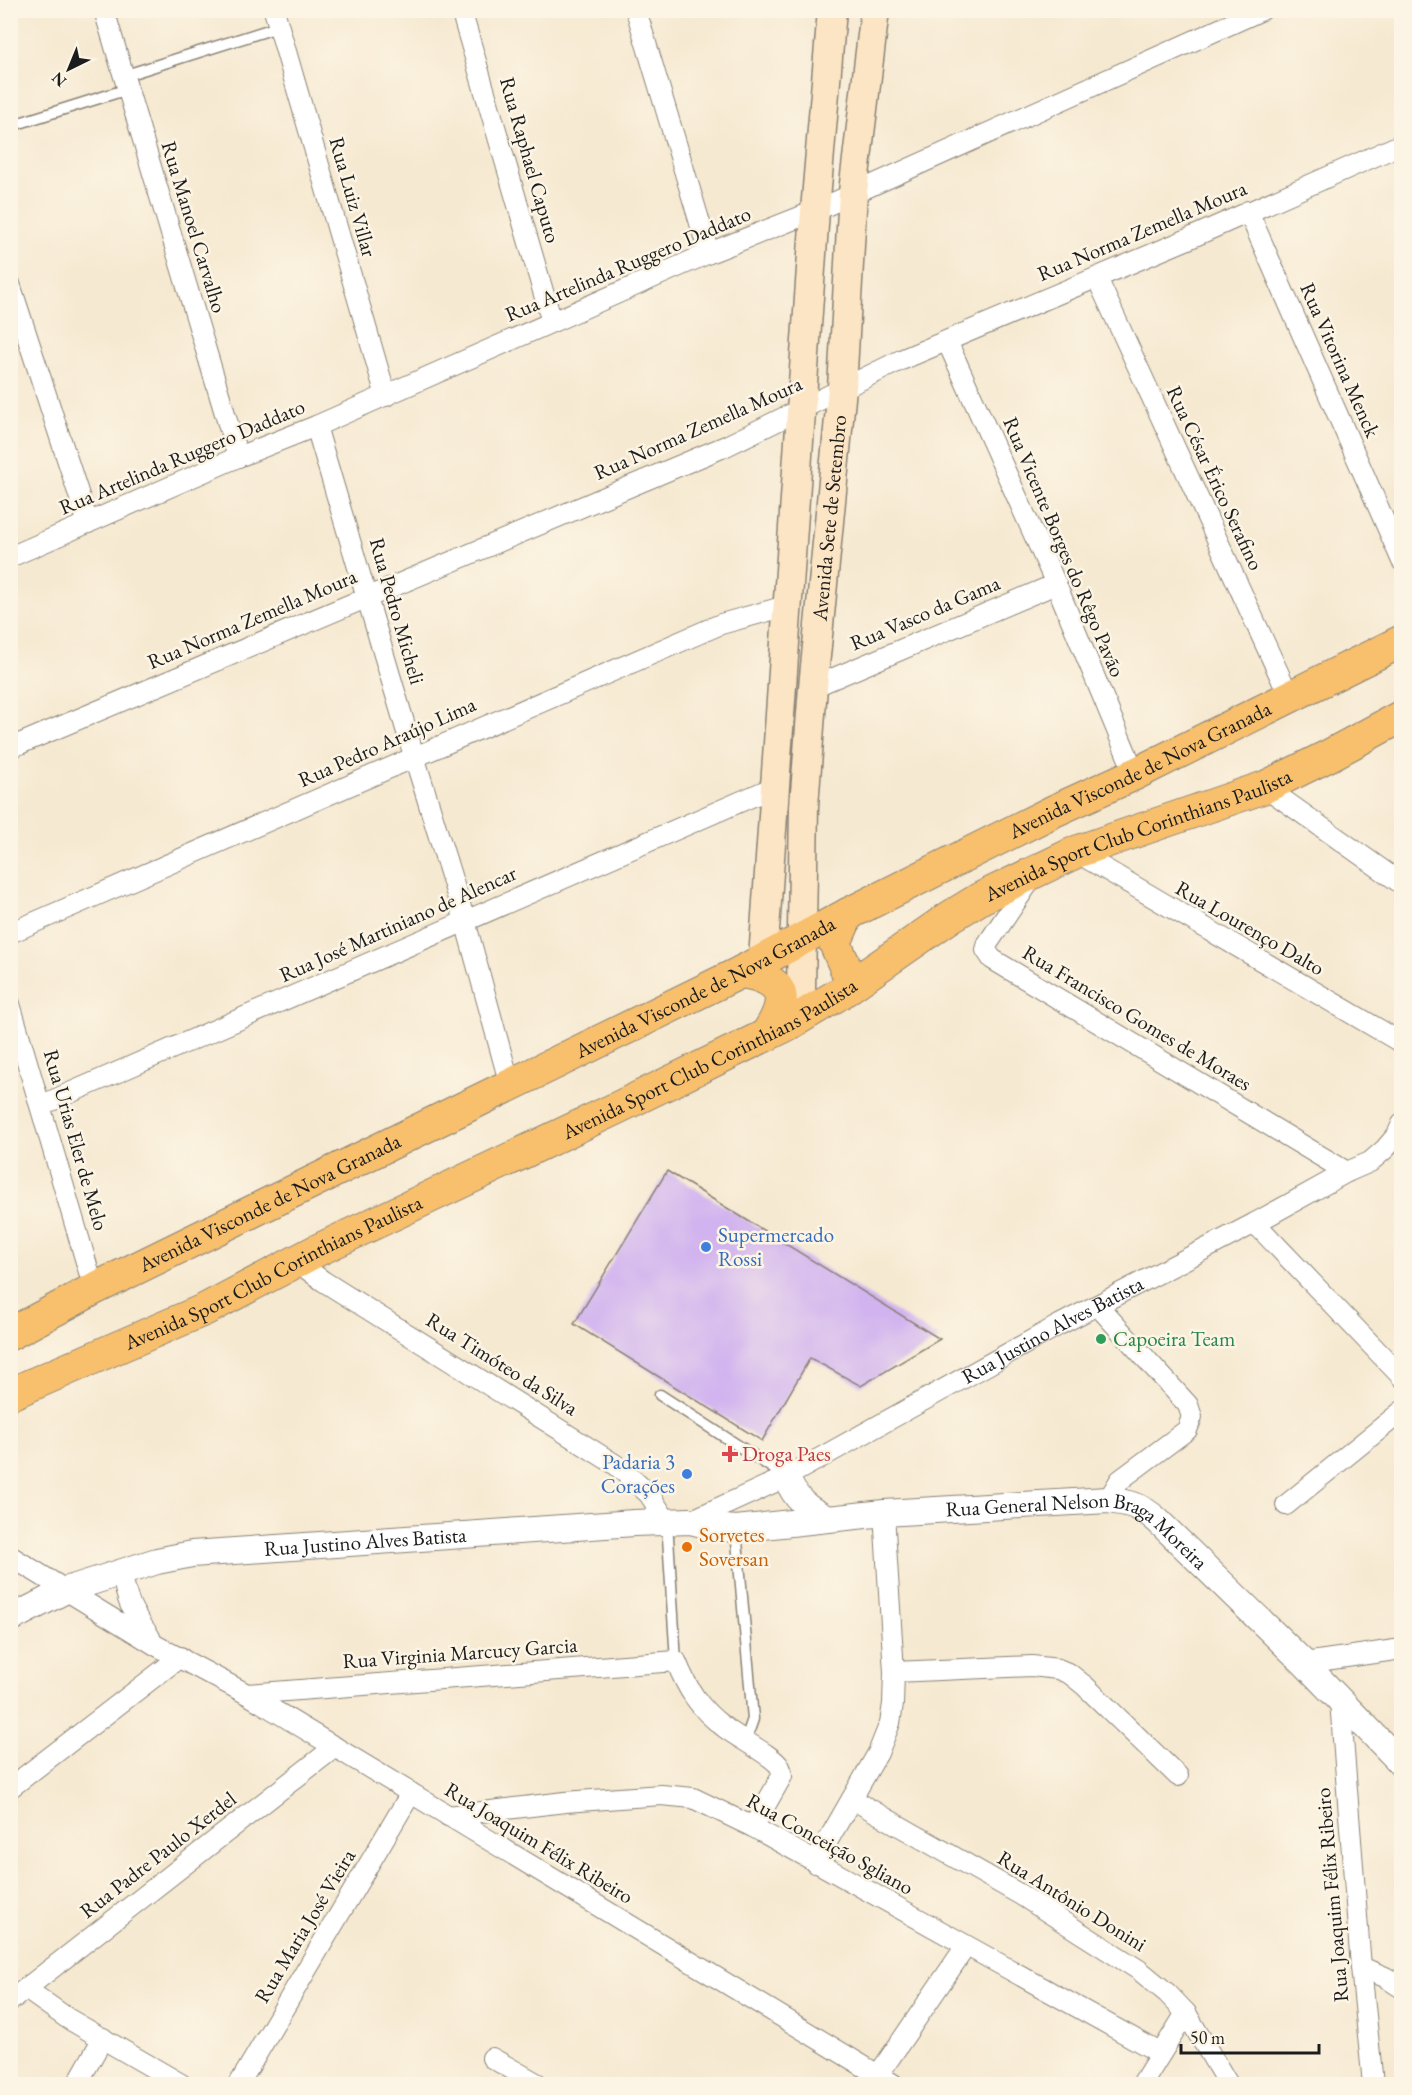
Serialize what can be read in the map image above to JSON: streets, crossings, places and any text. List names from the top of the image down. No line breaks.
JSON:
{"streets":{"main road":["Avenida Sete de Setembro","Avenida Visconde de Nova Granada","Avenida Sport Club Corinthians Paulista"],"street":["Rua Raphael Caputo","Rua Luiz Villar","Rua Manoel Carvalho","Rua Norma Zemella Moura","Rua Artelinda Ruggero Daddato","Rua Vitorina Menck","Rua César Érico Serafino","Rua Vicente Borges do Rêgo Pavão","Rua Pedro Micheli","Rua Vasco da Gama","Rua Pedro Araújo Lima","Rua José Martiniano de Alencar","Rua Lourenço Dalto","Rua Francisco Gomes de Moraes","Rua Urias Eler de Melo","Rua Justino Alves Batista","Rua Timóteo da Silva","Rua General Nelson Braga Moreira","Rua Virginia Marcucy Garcia","Rua Joaquim Félix Ribeiro","Rua Conceição Sgliano","Rua Padre Paulo Xerdel","Rua Antônio Donini","Rua Maria José Vieira"]},"crossings":[["Rua Raphael Caputo","Rua Artelinda Ruggero Daddato"],["Rua Luiz Villar","Rua Artelinda Ruggero Daddato"],["Rua Manoel Carvalho","Rua Artelinda Ruggero Daddato"],["Rua Norma Zemella Moura","Rua Vitorina Menck"],["Rua Norma Zemella Moura","Rua César Érico Serafino"],["Rua Norma Zemella Moura","Avenida Sete de Setembro"],["Rua Norma Zemella Moura","Rua Vicente Borges do Rêgo Pavão"],["Rua Norma Zemella Moura","Rua Pedro Micheli"],["Rua Artelinda Ruggero Daddato","Avenida Sete de Setembro"],["Rua Artelinda Ruggero Daddato","Rua Pedro Micheli"],["Rua César Érico Serafino","Avenida Visconde de Nova Granada"],["Avenida Sete de Setembro","Rua Vasco da Gama"],["Avenida Sete de Setembro","Rua Pedro Araújo Lima"],["Avenida Sete de Setembro","Avenida Visconde de Nova Granada"],["Avenida Sete de Setembro","Avenida Sport Club Corinthians Paulista"],["Avenida Sete de Setembro","Rua José Martiniano de Alencar"],["Rua Vicente Borges do Rêgo Pavão","Rua Vasco da Gama"],["Rua Vicente Borges do Rêgo Pavão","Avenida Visconde de Nova Granada"],["Rua Pedro Micheli","Rua Pedro Araújo Lima"],["Rua Pedro Micheli","Avenida Visconde de Nova Granada"],["Rua Pedro Micheli","Rua José Martiniano de Alencar"],["Avenida Visconde de Nova Granada","Rua Urias Eler de Melo"],["Avenida Sport Club Corinthians Paulista","Rua Lourenço Dalto"],["Avenida Sport Club Corinthians Paulista","Rua Francisco Gomes de Moraes"],["Avenida Sport Club Corinthians Paulista","Rua Timóteo da Silva"],["Rua José Martiniano de Alencar","Rua Urias Eler de Melo"],["Rua Francisco Gomes de Moraes","Rua Justino Alves Batista"],["Rua Justino Alves Batista","Rua Timóteo da Silva"],["Rua Justino Alves Batista","Rua General Nelson Braga Moreira"],["Rua Justino Alves Batista","Rua Joaquim Félix Ribeiro"],["Rua Timóteo da Silva","Rua General Nelson Braga Moreira"],["Rua General Nelson Braga Moreira","Rua Joaquim Félix Ribeiro"],["Rua Virginia Marcucy Garcia","Rua Joaquim Félix Ribeiro"],["Rua Joaquim Félix Ribeiro","Rua Conceição Sgliano"],["Rua Joaquim Félix Ribeiro","Rua Padre Paulo Xerdel"],["Rua Joaquim Félix Ribeiro","Rua Maria José Vieira"]],"places":{"other":["Supermercado Rossi","Capoeira Team","Padaria 3 Corações","Sorvetes Soversan"],"health":["Droga Paes"]},"scale_bar":"50 m","north":"bottom left"}
